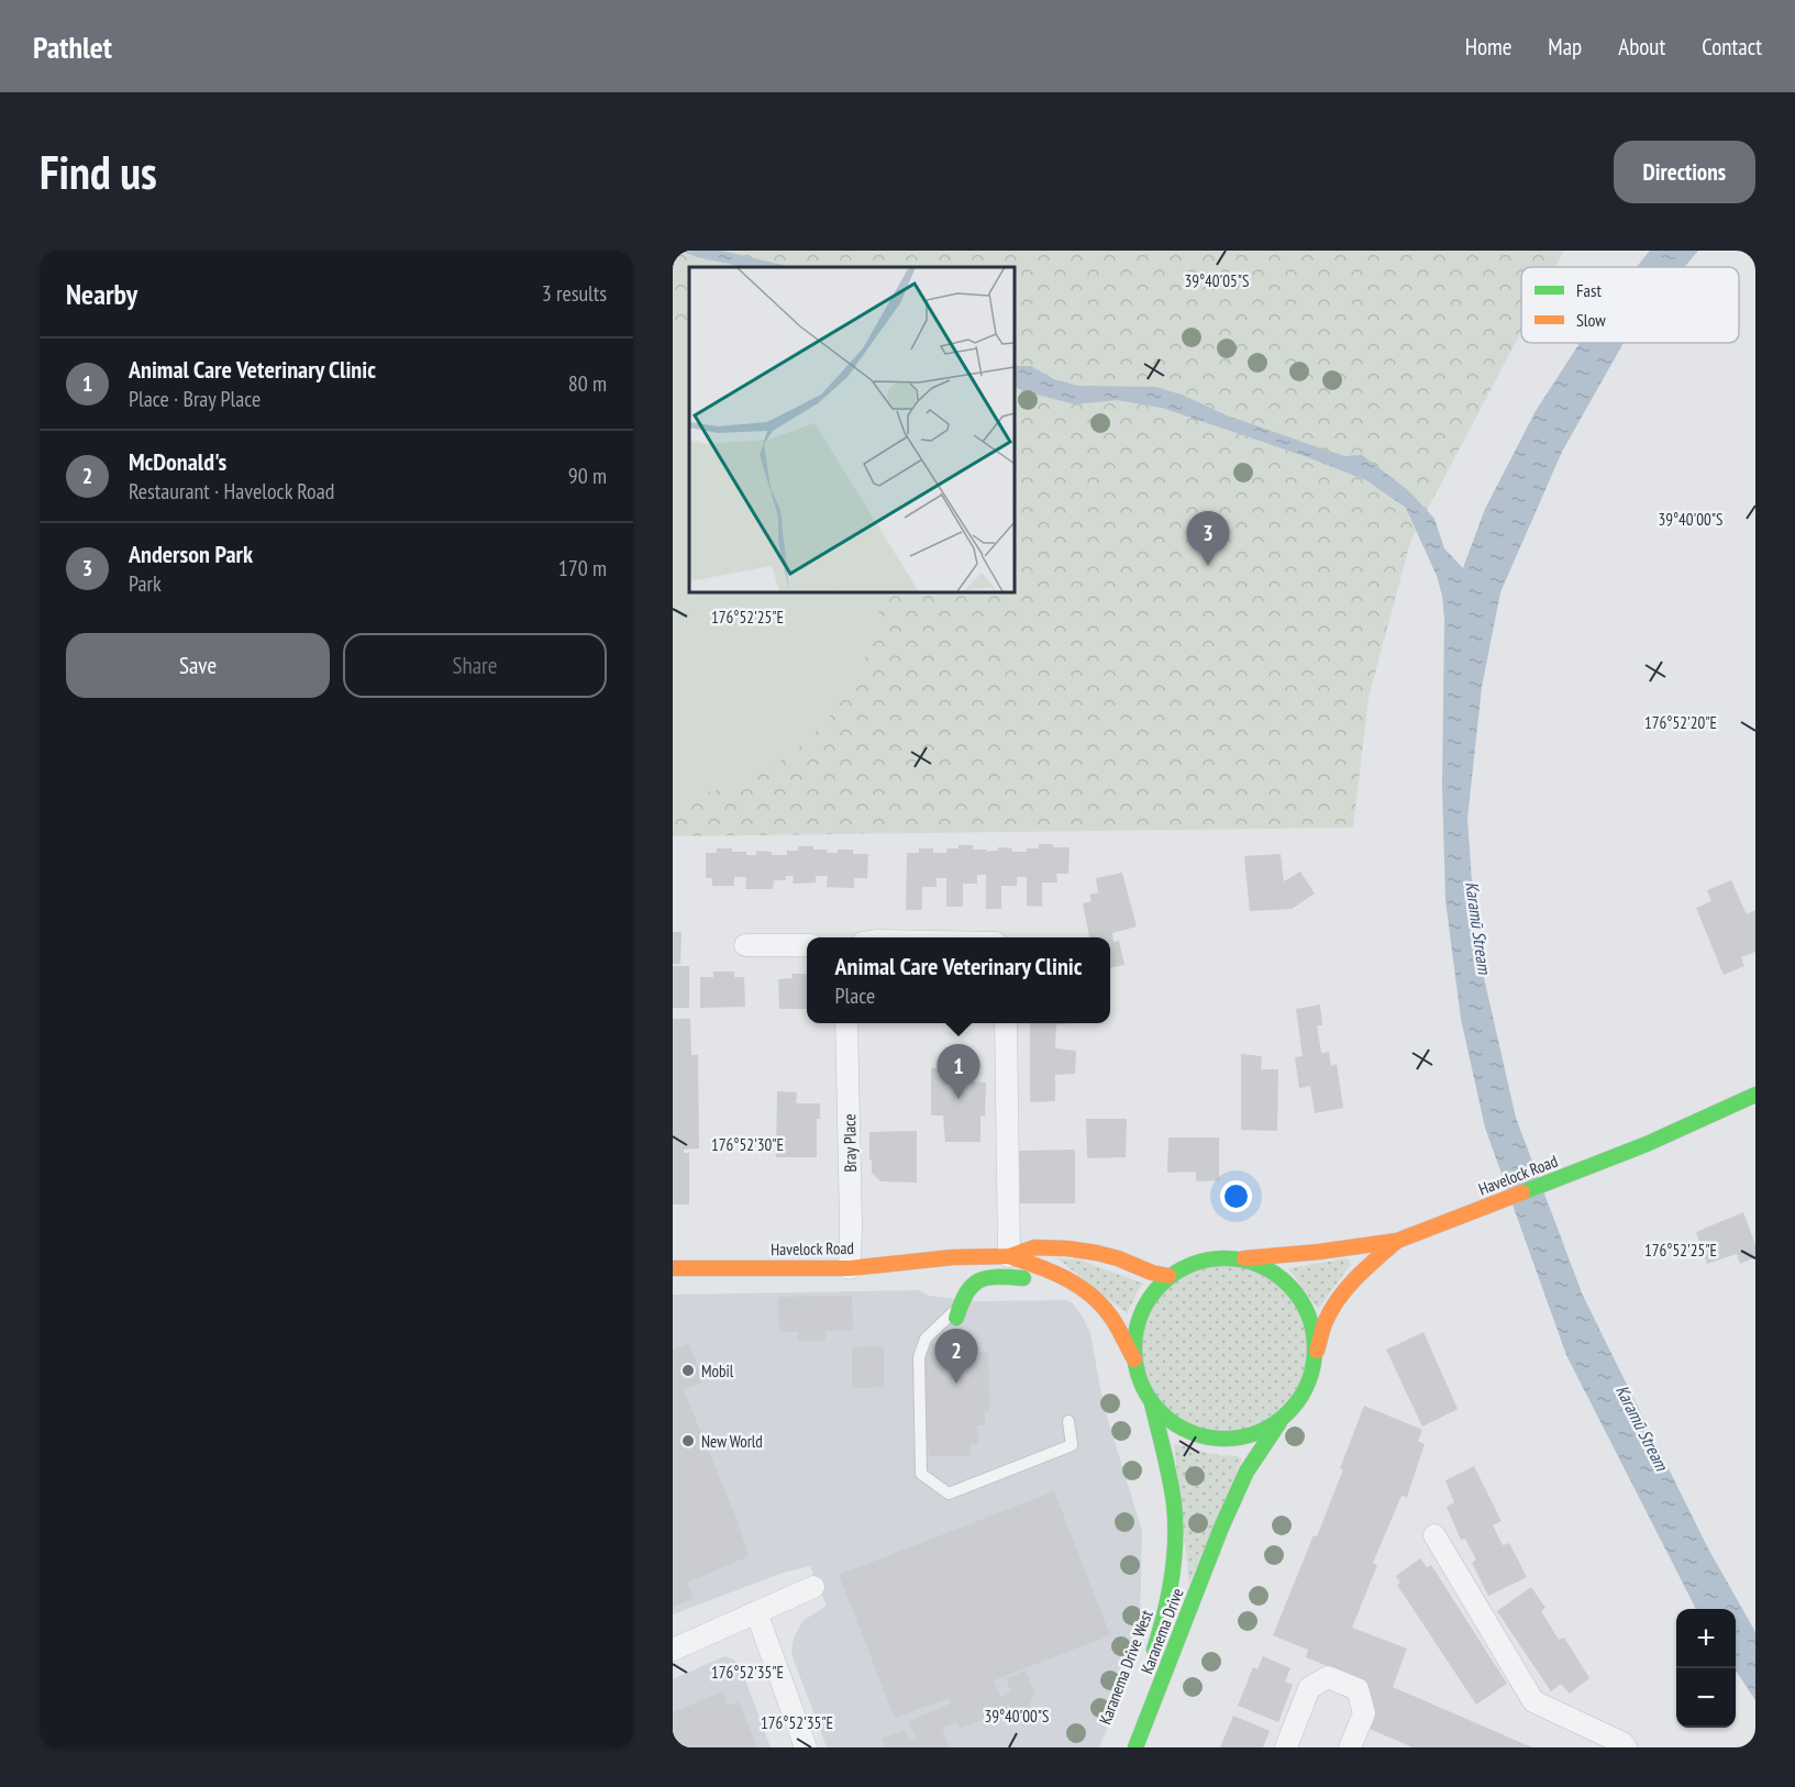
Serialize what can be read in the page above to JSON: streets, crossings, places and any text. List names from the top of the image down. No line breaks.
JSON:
{"streets":{"main road":["Havelock Road","Karanema Drive","Karanema Drive West"],"street":["Bray Place"]},"crossings":[["Bray Place","Havelock Road"],["Havelock Road","Karanema Drive"],["Havelock Road","Karanema Drive West"],["Karanema Drive","Karanema Drive West"]],"water":["Karamū Stream"],"places":["Mobil","New World"],"legend":["Fast","Slow"],"page":{"header":"Pathlet","nav":["Home","Map","About","Contact"],"buttons":["Directions",["Save","Share"]],"title":"Find us","heading":["Nearby","3 results"],"list":[{"mark":"1","name":"Animal Care Veterinary Clinic","note":"Place · Bray Place","value":"80 m"},{"mark":"2","name":"McDonald's","note":"Restaurant · Havelock Road","value":"90 m"},{"mark":"3","name":"Anderson Park","note":"Park","value":"170 m"}],"pins":["3","1","2"],"popup":["Animal Care Veterinary Clinic","Place"],"map_buttons":["+","−"]},"coordinates":["39°40'05\"S","39°40'00\"S","176°52'25\"E","176°52'20\"E","176°52'30\"E","176°52'35\"E"]}
